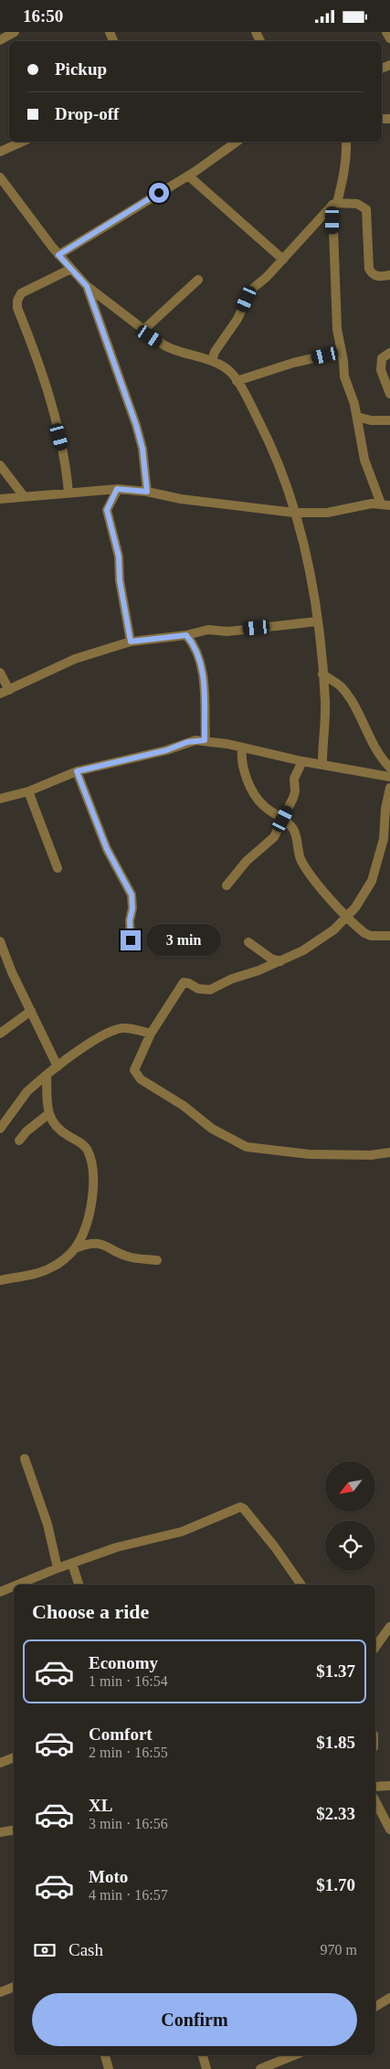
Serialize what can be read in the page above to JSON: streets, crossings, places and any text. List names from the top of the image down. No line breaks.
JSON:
{"north":"bottom left","page":{"status":"16:50","banner":["Pickup","Drop-off"],"bubble":"3 min","heading":"Choose a ride","list":[{"name":"Economy","note":"1 min · 16:54","value":"$1.37"},{"name":"Comfort","note":"2 min · 16:55","value":"$1.85"},{"name":"XL","note":"3 min · 16:56","value":"$2.33"},{"name":"Moto","note":"4 min · 16:57","value":"$1.70"}],"pay":["Cash","970 m"],"buttons":"Confirm"}}
